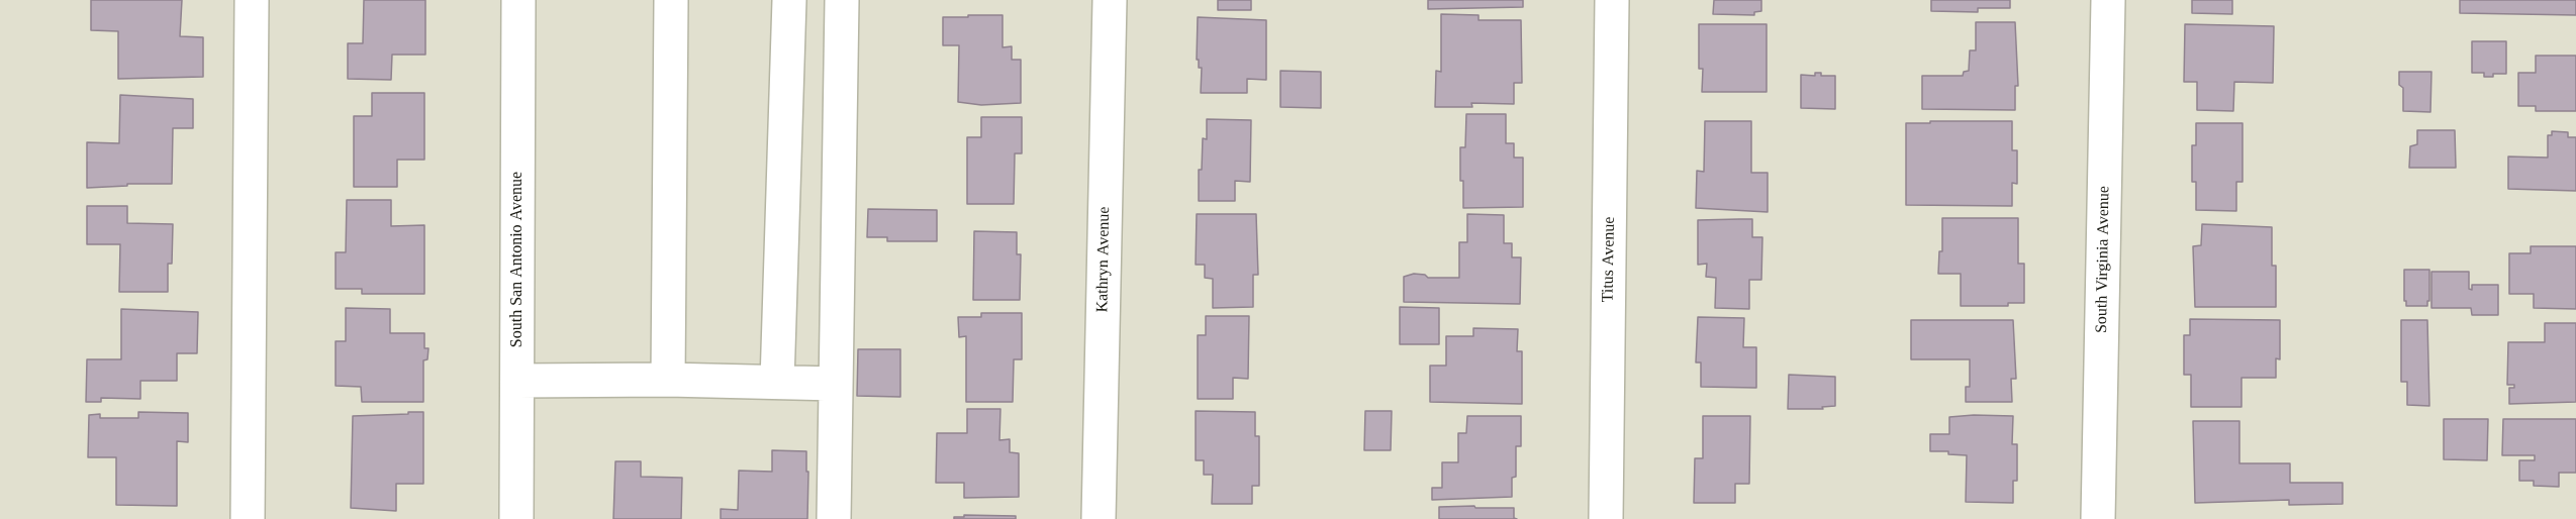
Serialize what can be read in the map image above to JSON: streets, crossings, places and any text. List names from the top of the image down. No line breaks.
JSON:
{"streets":{"street":["South San Antonio Avenue","Kathryn Avenue","Titus Avenue","South Virginia Avenue"]}}
